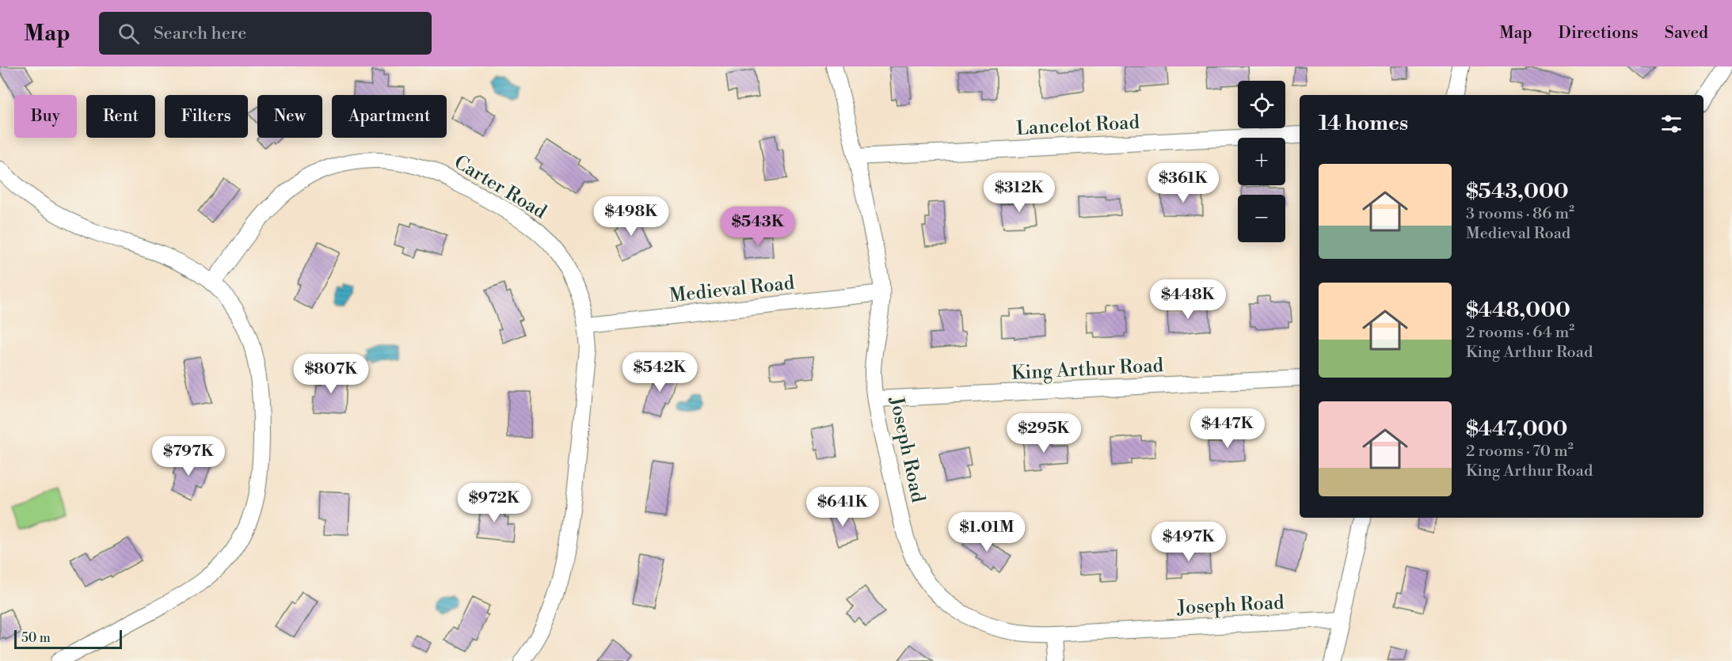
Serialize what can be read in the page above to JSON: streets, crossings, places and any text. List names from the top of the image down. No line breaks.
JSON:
{"streets":{"street":["Lancelot Road","Carter Road","Medieval Road","King Arthur Road","Joseph Road"]},"crossings":[["Lancelot Road","Joseph Road"],["Carter Road","Medieval Road"],["Medieval Road","Joseph Road"],["King Arthur Road","Joseph Road"]],"scale_bar":"50 m","page":{"header":"Map","search":"Search here","nav":["Map","Directions","Saved"],"map_buttons":["+","−"],"chip":["Buy","Rent","Filters","New","Apartment"],"heading":"14 homes","list":[{"name":"$543,000","note":"3 rooms · 86 m² · Medieval Road"},{"name":"$448,000","note":"2 rooms · 64 m² · King Arthur Road"},{"name":"$447,000","note":"2 rooms · 70 m² · King Arthur Road"}],"price":["$361K","$312K","$498K","$543K","$448K","$542K","$807K","$447K","$295K","$797K","$972K","$641K","$1.01M","$497K"],"scale":"50 m"}}
